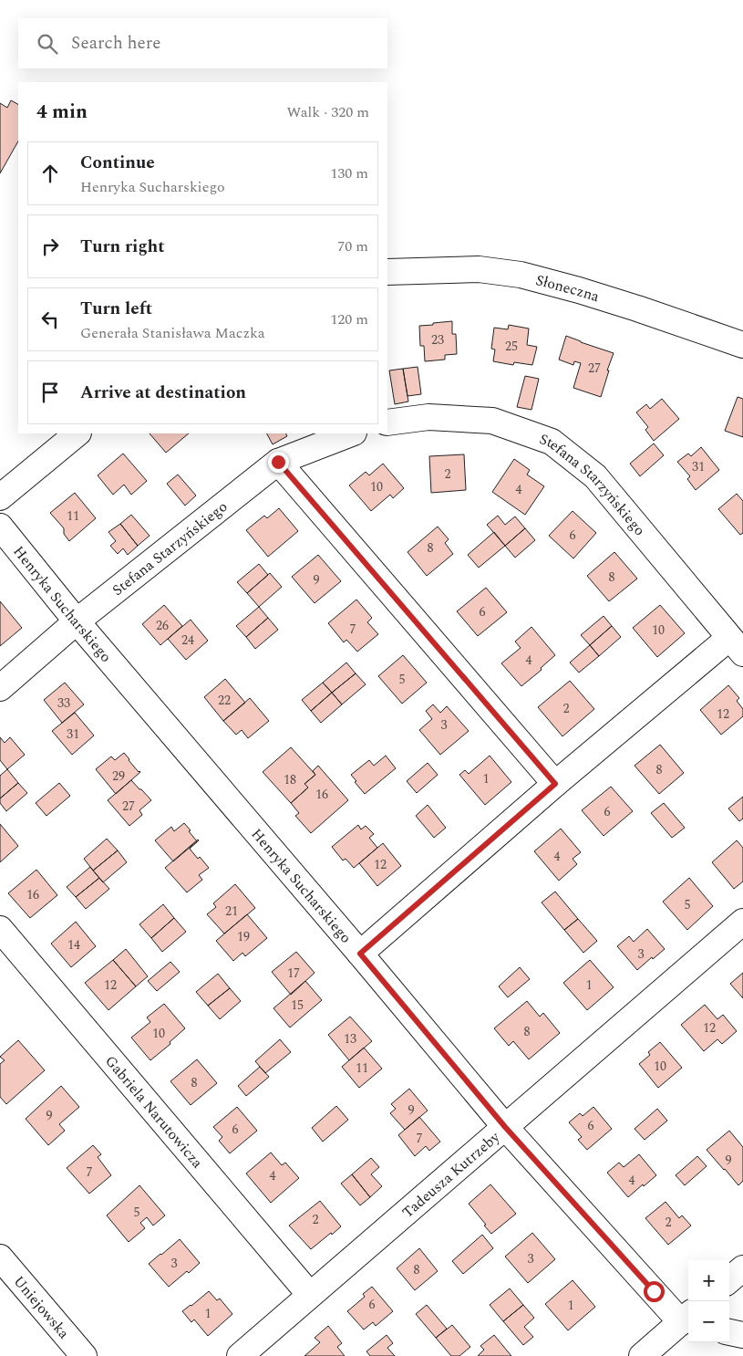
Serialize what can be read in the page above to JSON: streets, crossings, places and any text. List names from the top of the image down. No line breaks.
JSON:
{"streets":{"street":["Słoneczna","Stefana Starzyńskiego","Henryka Sucharskiego","Gabriela Narutowicza","Tadeusza Kutrzeby","Uniejowska"]},"crossings":[["Stefana Starzyńskiego","Henryka Sucharskiego"],["Henryka Sucharskiego","Tadeusza Kutrzeby"],["Gabriela Narutowicza","Tadeusza Kutrzeby"]],"house_numbers":["23","25","27","31","2","10","4","11","6","8","8","9","6","26","7","10","24","4","5","22","33","2","12","3","31","8","29","1","18","16","27","6","4","12","16","5","21","19","14","3","17","12","1","15","12","8","10","13","10","11","8","9","9","6","6","7","9","7","4","4","5","2","2","3","3","8","6","1","1"],"page":{"search":"Search here","heading":["4 min","Walk · 320 m"],"list":[["Continue","Henryka Sucharskiego","130 m"],["Turn right","70 m"],["Turn left","Generała Stanisława Maczka","120 m"],"Arrive at destination"],"map_buttons":["+","−"]}}
